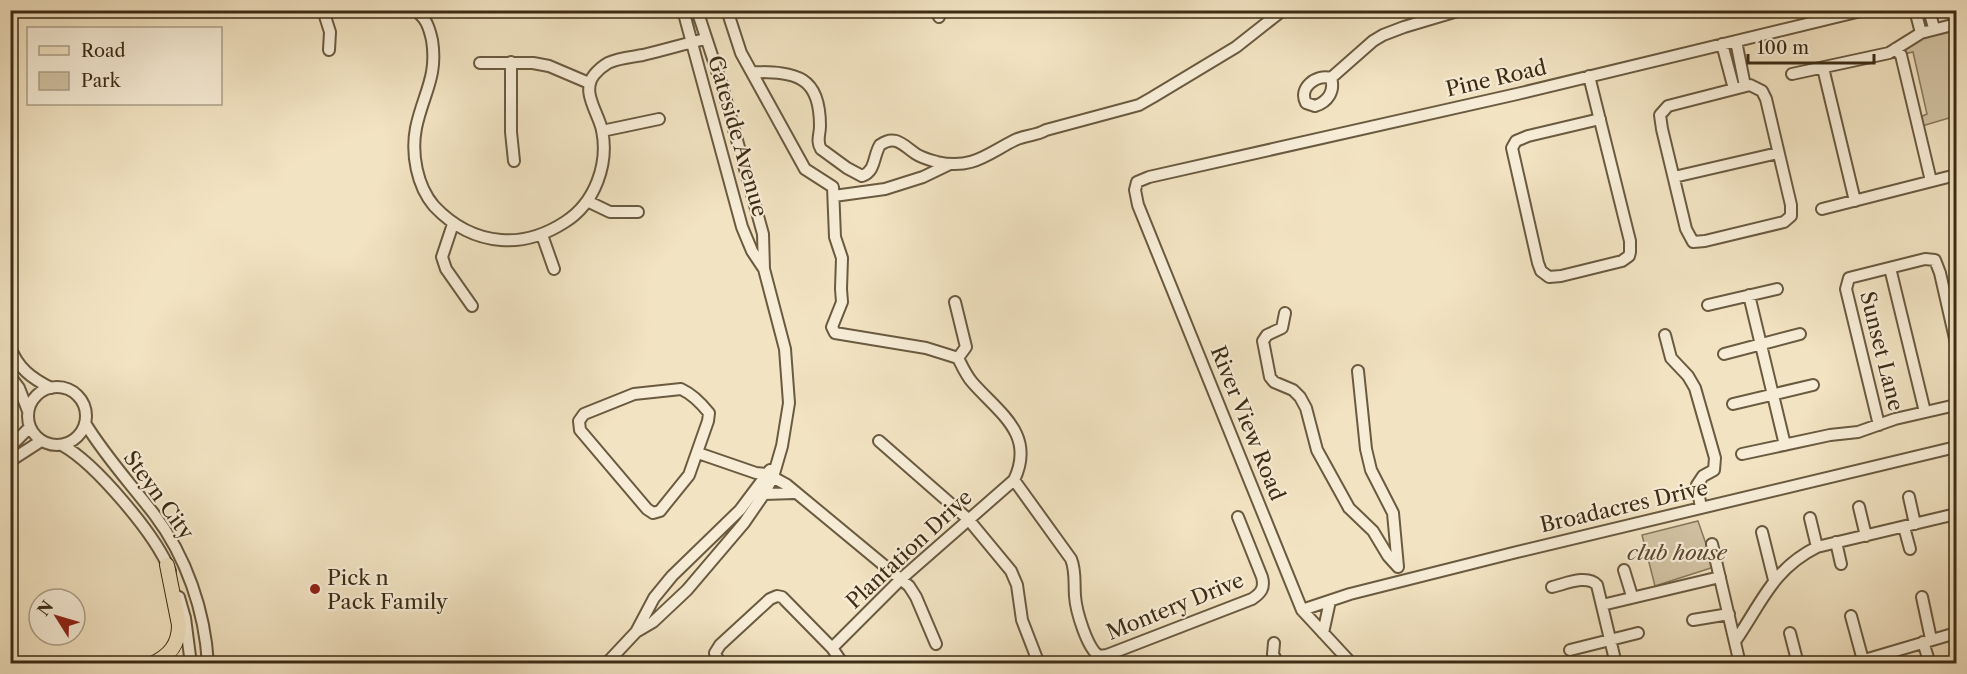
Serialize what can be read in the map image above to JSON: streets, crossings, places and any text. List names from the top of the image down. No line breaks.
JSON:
{"streets":{"street":["Pine Road","Gateside Avenue","Sunset Lane","River View Road","Steyn City","Broadacres Drive","Plantation Drive","Montery Drive"]},"crossings":[["Pine Road","River View Road"],["River View Road","Broadacres Drive"],["Plantation Drive","Montery Drive"]],"parks":["club house"],"places":["Pick n Pack Family"],"legend":["Road","Park"],"scale_bar":"100 m","north":"top left"}
